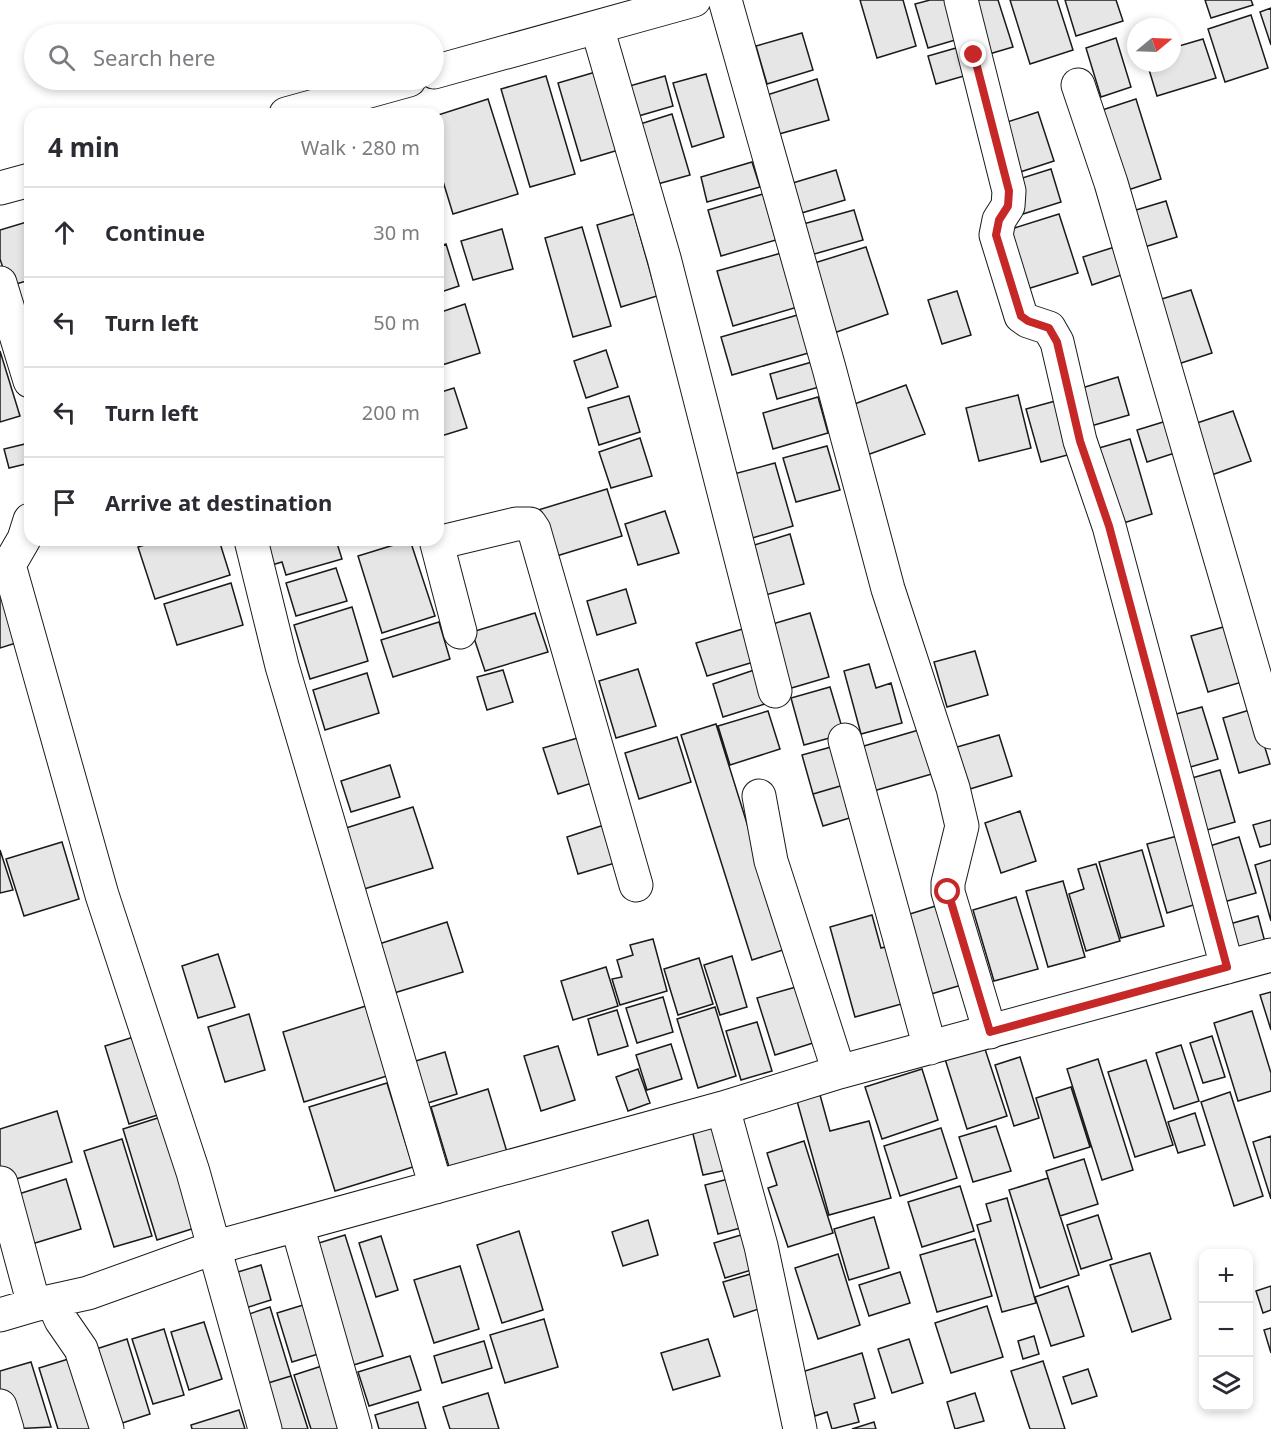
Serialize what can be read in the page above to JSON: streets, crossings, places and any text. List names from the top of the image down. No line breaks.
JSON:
{"north":"right","page":{"search":"Search here","heading":["4 min","Walk · 280 m"],"list":[["Continue","30 m"],["Turn left","50 m"],["Turn left","200 m"],"Arrive at destination"],"map_buttons":["+","−"]}}
